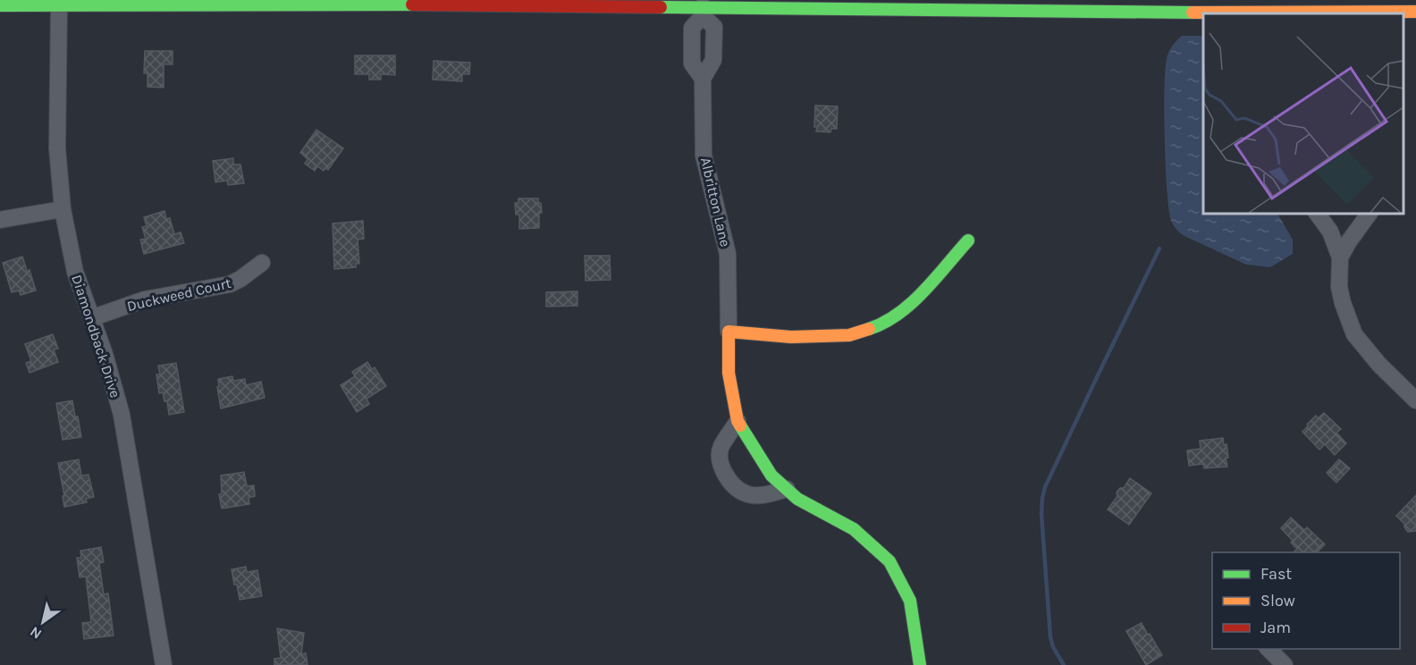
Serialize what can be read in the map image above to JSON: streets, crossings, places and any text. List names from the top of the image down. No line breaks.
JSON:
{"streets":{"street":["Albritton Lane","Duckweed Court","Diamondback Drive"]},"crossings":[["Duckweed Court","Diamondback Drive"]],"legend":["Fast","Slow","Jam"],"north":"bottom left"}
